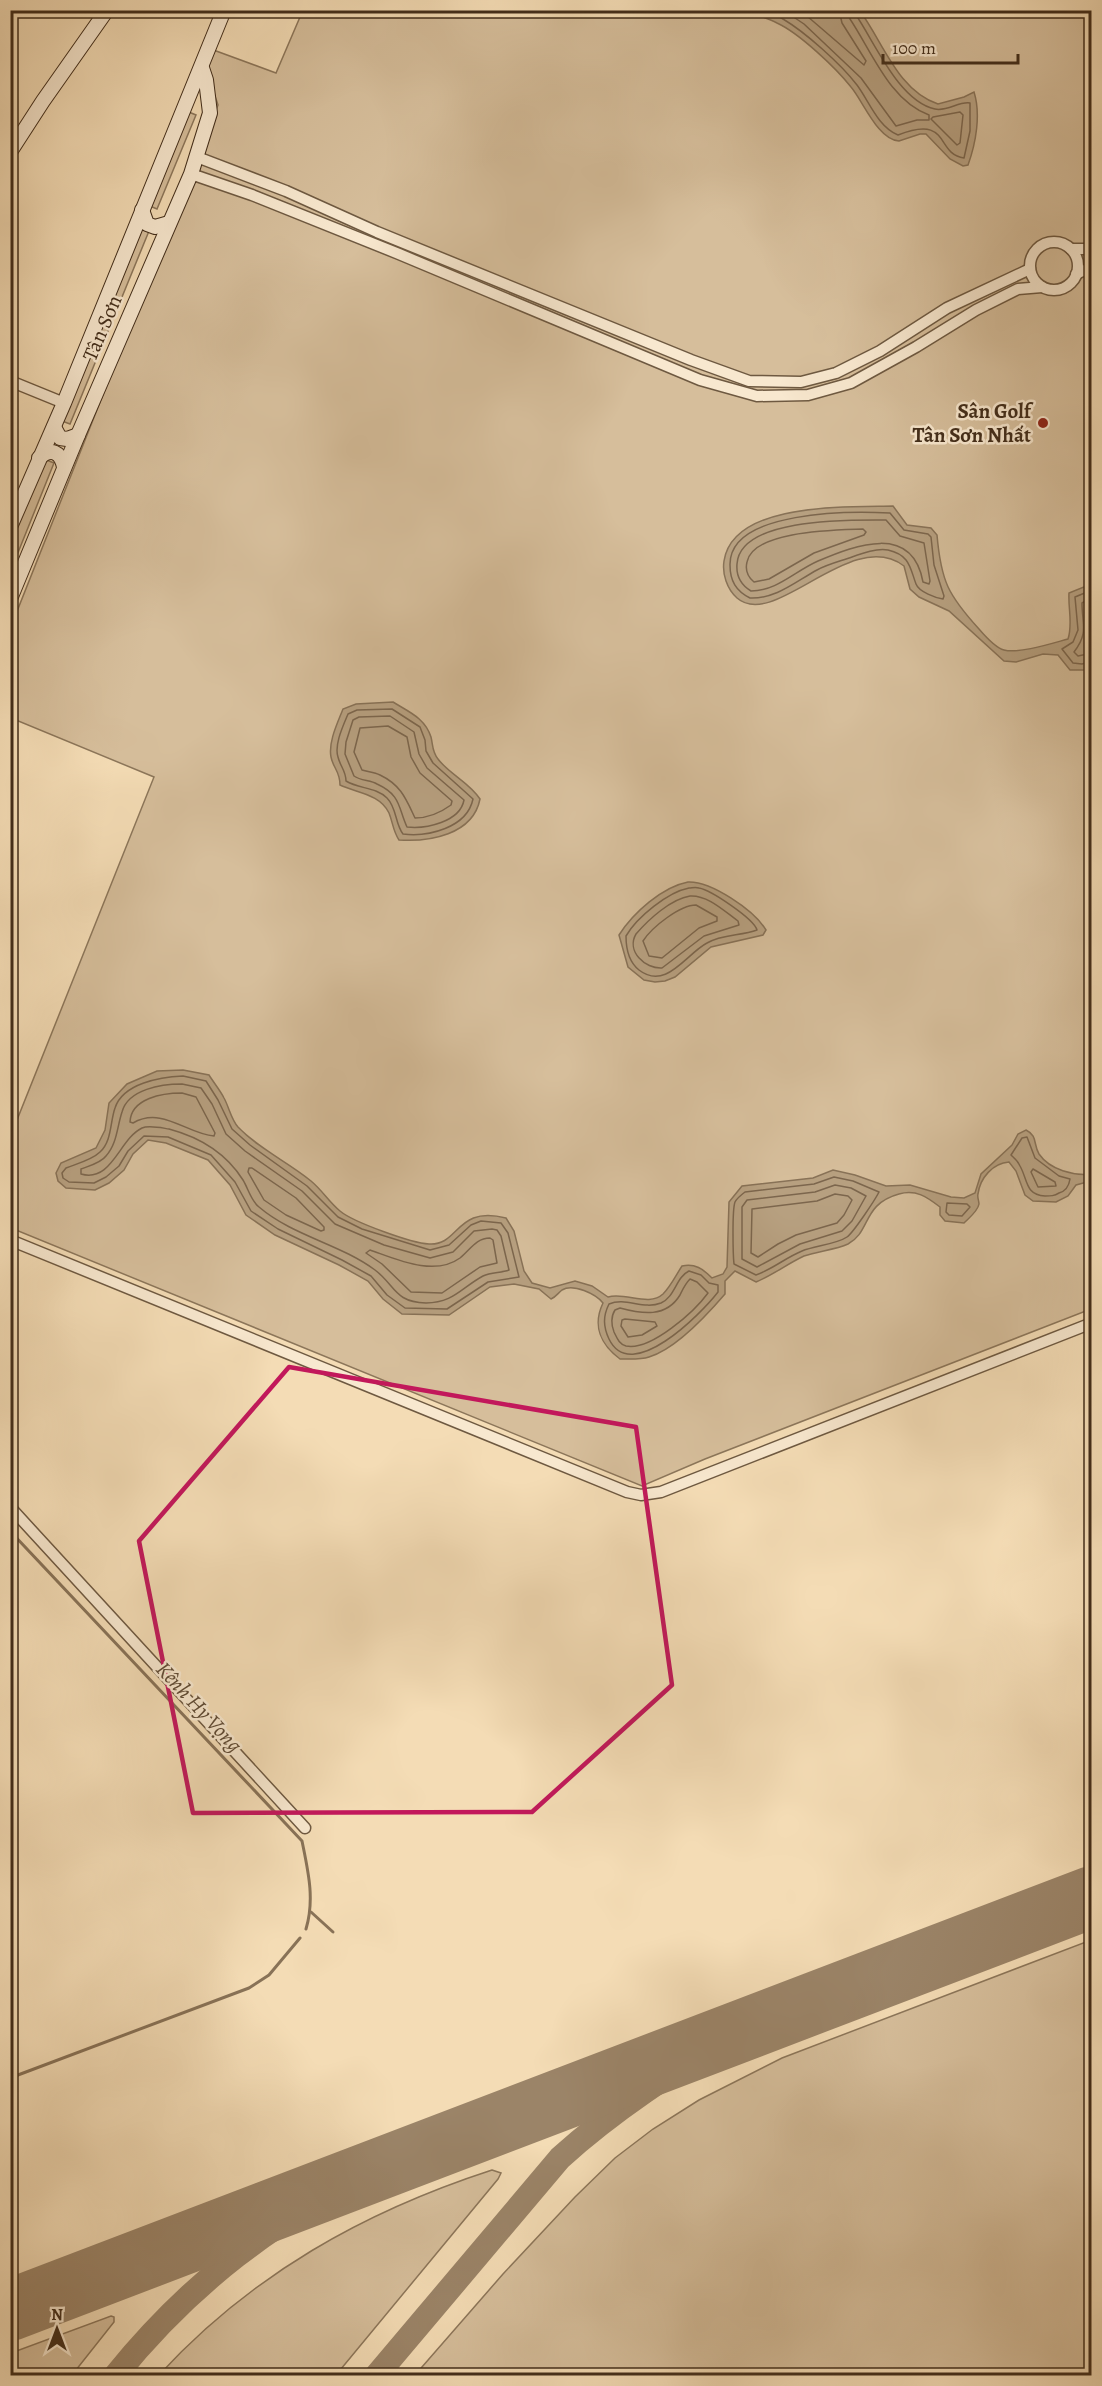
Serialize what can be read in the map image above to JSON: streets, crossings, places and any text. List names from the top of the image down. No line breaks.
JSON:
{"streets":{"street":["Tân Sơn"]},"water":["Kênh Hy Vọng"],"places":["Sân Golf Tân Sơn Nhất"],"scale_bar":"100 m","north":"top"}
